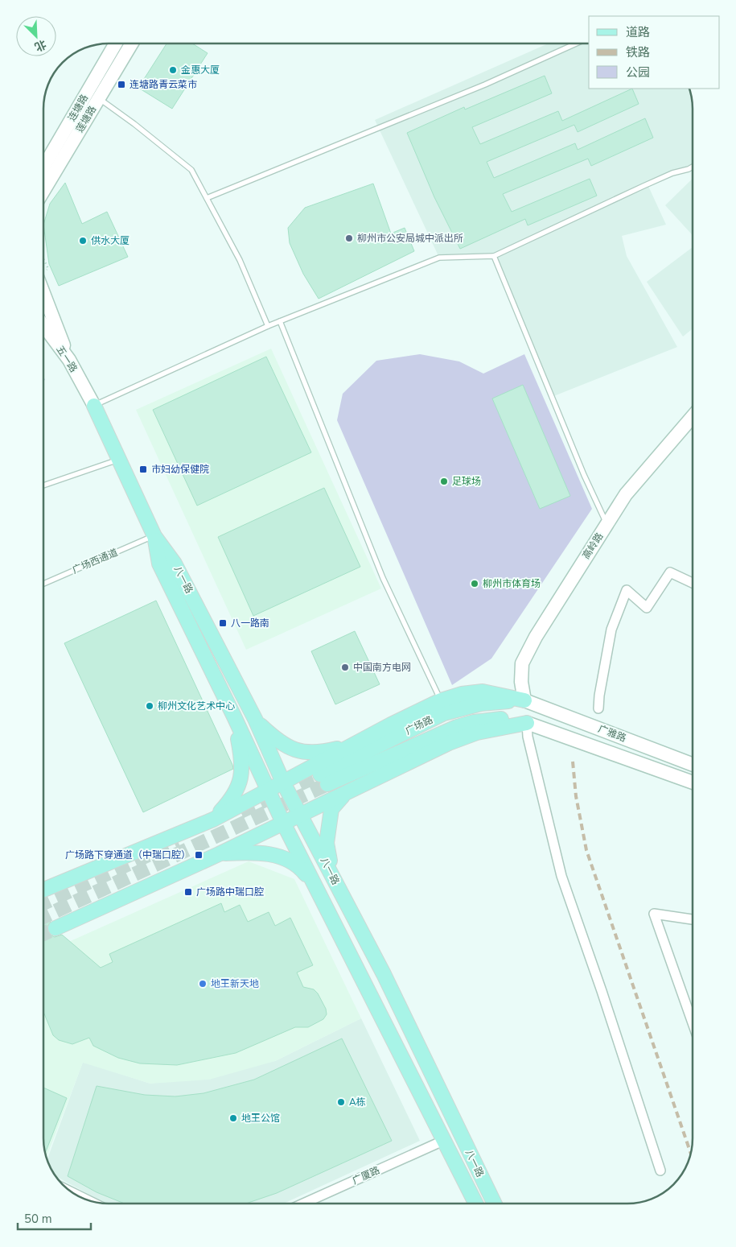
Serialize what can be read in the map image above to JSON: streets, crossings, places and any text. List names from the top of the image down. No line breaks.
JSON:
{"streets":{"main road":["连塘路","莲塘路","五一路","高岭路","八一路","广场路","广雅路"],"street":["广厦路"],"lane":["广场西通道"]},"crossings":[["五一路","八一路"],["高岭路","广场路"],["高岭路","广雅路"],["广场西通道","八一路"],["八一路","广厦路"],["广场路","广雅路"]],"places":{"other":["金惠大厦","柳州市公安局城中派出所","供水大厦","足球场","柳州市体育场","中国南方电网","柳州文化艺术中心","地王新天地","A栋","地王公馆"],"transit":["连塘路青云菜市","市妇幼保健院","八一路南","广场路下穿通道（中瑞口腔）","广场路中瑞口腔"]},"legend":["道路","铁路","公园"],"scale_bar":"50 m","north":"bottom right"}
